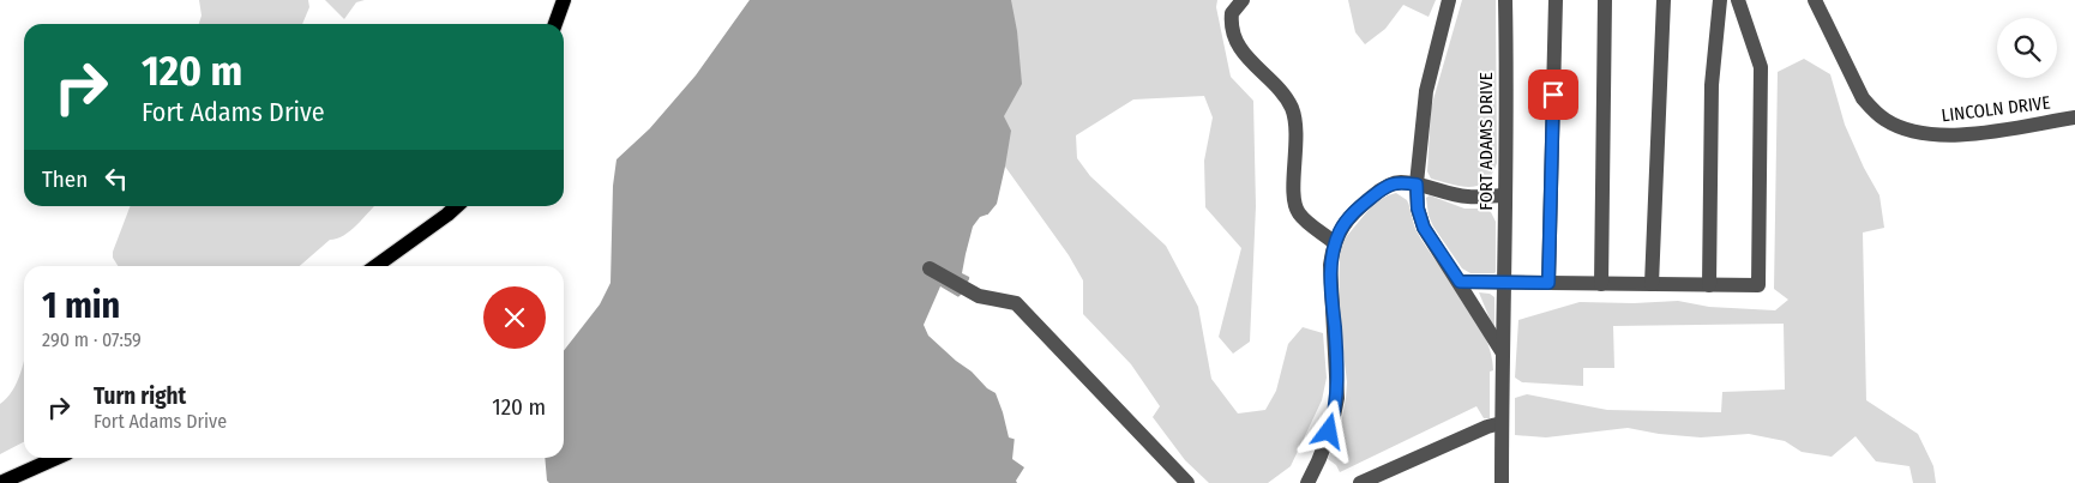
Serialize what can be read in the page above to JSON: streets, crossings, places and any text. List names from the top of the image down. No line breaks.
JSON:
{"streets":{"street":["LINCOLN DRIVE","FORT ADAMS DRIVE"]},"page":{"turn":["120 m","Fort Adams Drive"],"then":"Then","heading":["1 min","290 m · 07:59"],"list":[{"name":"Turn right","note":"Fort Adams Drive","value":"120 m"}]}}
